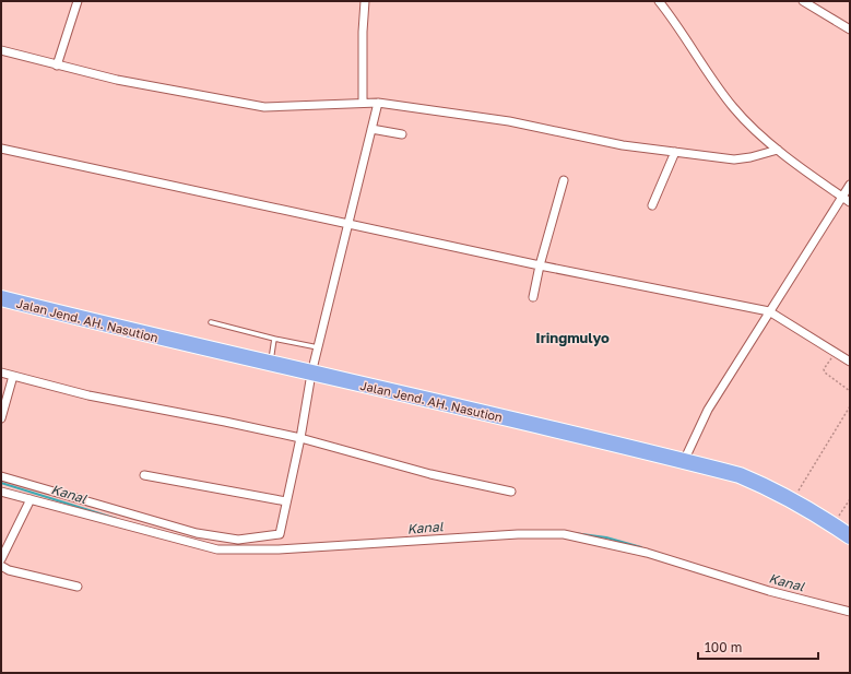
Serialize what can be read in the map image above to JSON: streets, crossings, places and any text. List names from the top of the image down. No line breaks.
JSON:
{"streets":{"highway":["Jalan Jend. AH. Nasution"]},"districts":["Iringmulyo"],"water":["Kanal"],"scale_bar":"100 m"}
